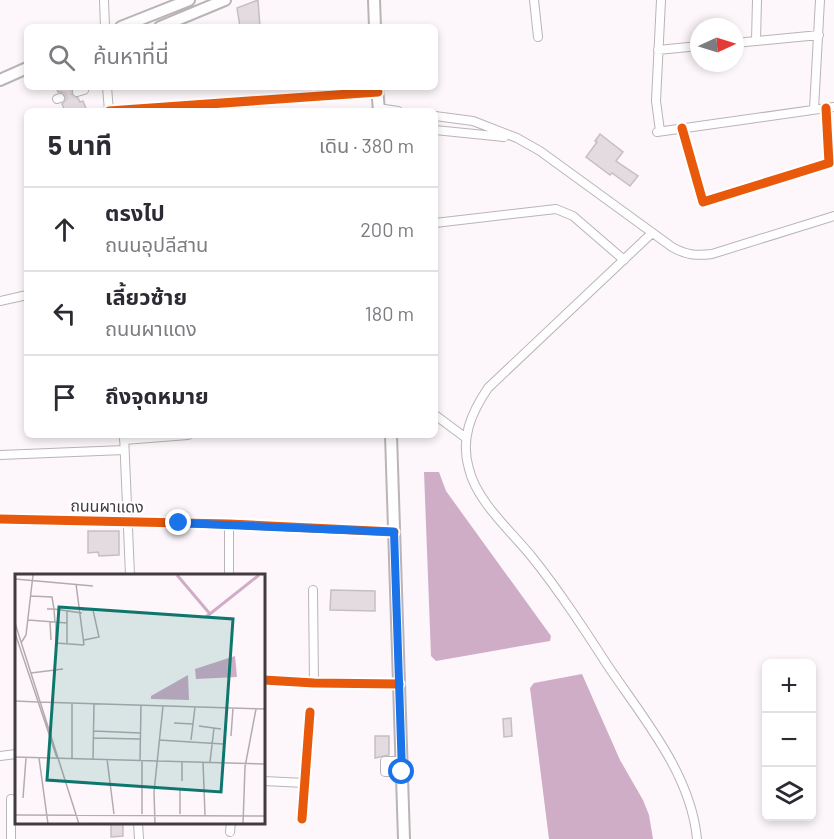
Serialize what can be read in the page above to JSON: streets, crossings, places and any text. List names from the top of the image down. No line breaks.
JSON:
{"streets":{"street":["ถนนผาแดง"]},"north":"right","page":{"search":"ค้นหาที่นี่","heading":["5 นาที","เดิน · 380 m"],"list":[["ตรงไป","ถนนอุปลีสาน","200 m"],["เลี้ยวซ้าย","ถนนผาแดง","180 m"],"ถึงจุดหมาย"],"map_buttons":["+","−"]}}
